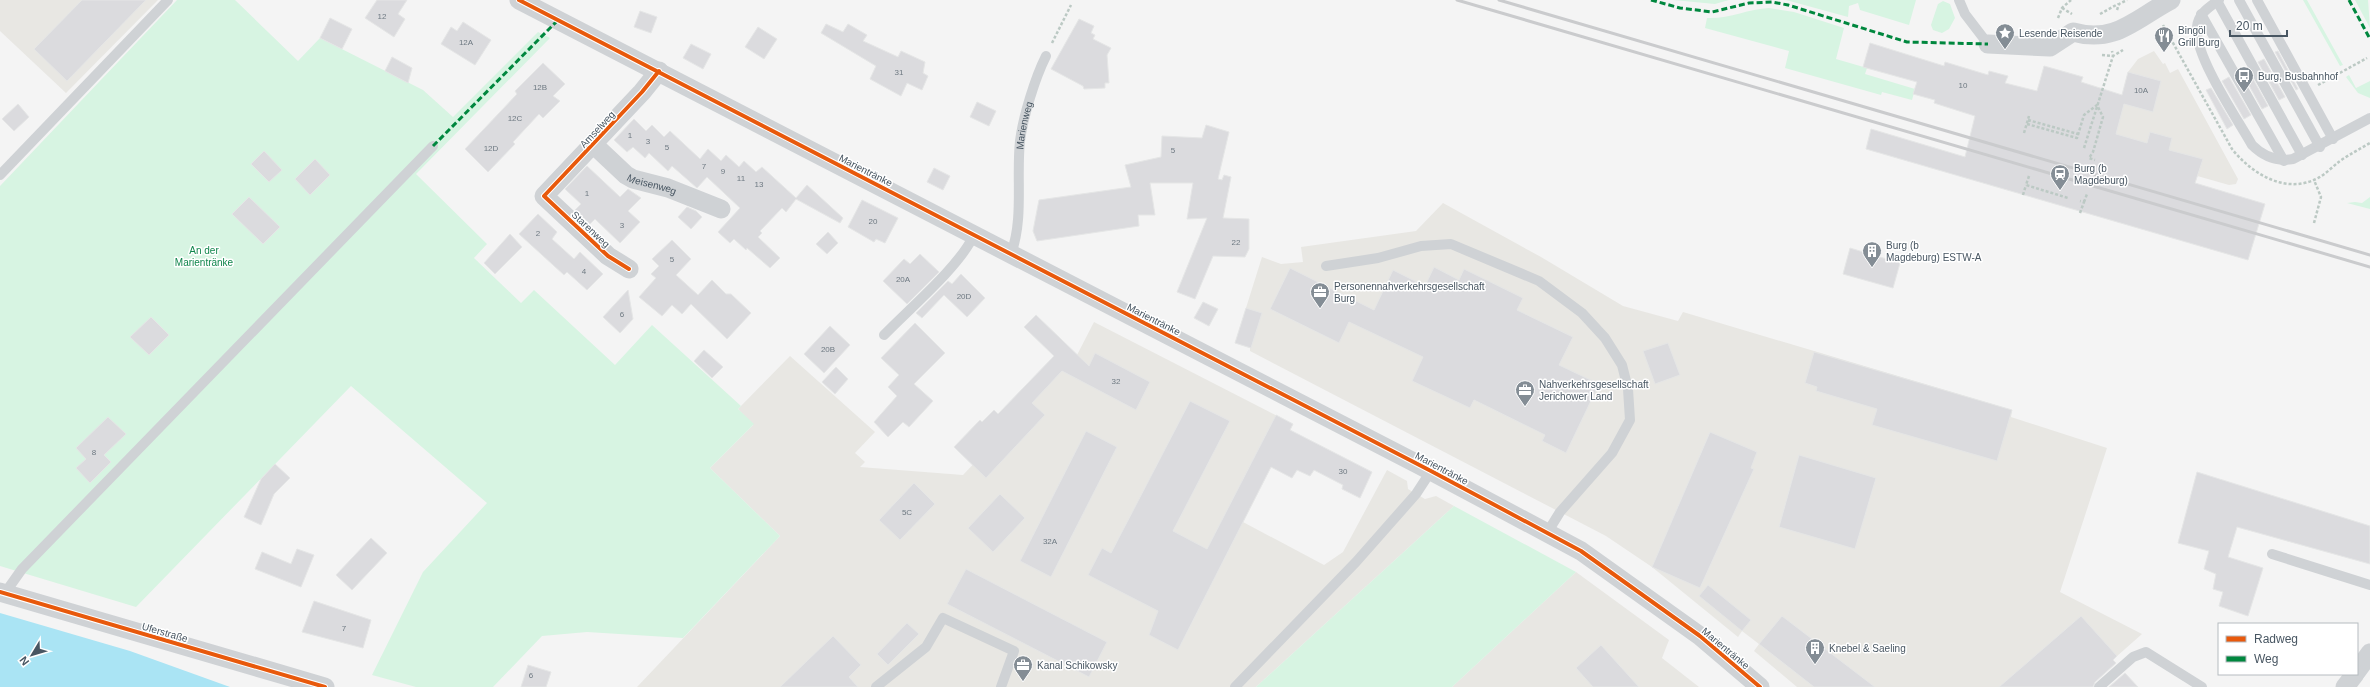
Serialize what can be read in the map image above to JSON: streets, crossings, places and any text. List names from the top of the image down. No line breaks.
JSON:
{"streets":{"street":["Amselweg","Marientränke","Meisenweg","Starenweg","Uferstraße"],"lane":["Marienweg"]},"crossings":[["Marienweg","Marientränke"],["Amselweg","Marientränke"],["Amselweg","Meisenweg"],["Amselweg","Starenweg"]],"parks":["An der Marientränke"],"places":{"place":["Lesende Reisende"],"restaurant":["Bingöl Grill Burg"],"bus stop":["Burg, Busbahnhof"],"station":["Burg (b Magdeburg)"],"building":["Burg (b Magdeburg) ESTW-A","Knebel & Saeling"],"office":["Personennahverkehrsgesellschaft Burg","Nahverkehrsgesellschaft Jerichower Land","Kanal Schikowsky"]},"house_numbers":["12","12A","31","10","12B","10A","12C","1","3","5","12D","5","7","9","11","13","1","20","3","2","22","5","4","20A","20D","6","20B","32","8","30","5C","32A","7","6"],"legend":["Radweg","Weg"],"scale_bar":"20 m","north":"bottom left"}
